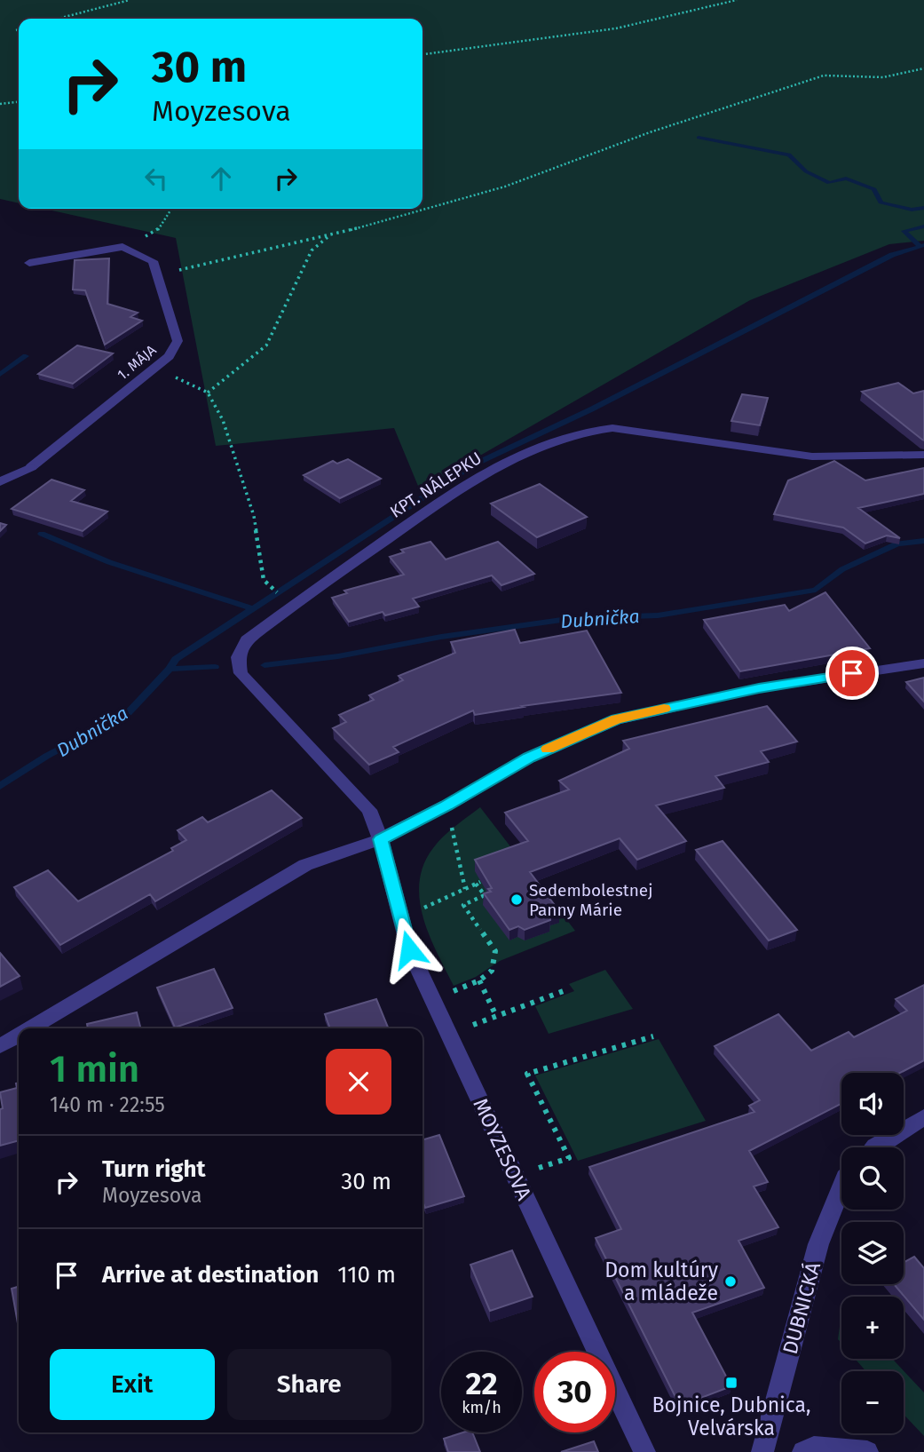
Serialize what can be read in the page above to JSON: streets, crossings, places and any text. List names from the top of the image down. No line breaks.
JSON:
{"streets":{"street":["1. MÁJA","KPT. NÁLEPKU","MOYZESOVA","DUBNICKÁ"]},"crossings":[["KPT. NÁLEPKU","MOYZESOVA"]],"water":["Dubnička"],"places":{"other":["Sedembolestnej Panny Márie","Dom kultúry a mládeže"],"transit":["Bojnice, Dubnica, Velvárska"]},"page":{"turn":["30 m","Moyzesova"],"heading":["1 min","140 m · 22:55"],"map_buttons":["+","−"],"list":[{"name":"Turn right","note":"Moyzesova","value":"30 m"},{"name":"Arrive at destination","value":"110 m"}],"buttons":["Exit","Share"],"speed":"22 km/h","limit":"30"}}
